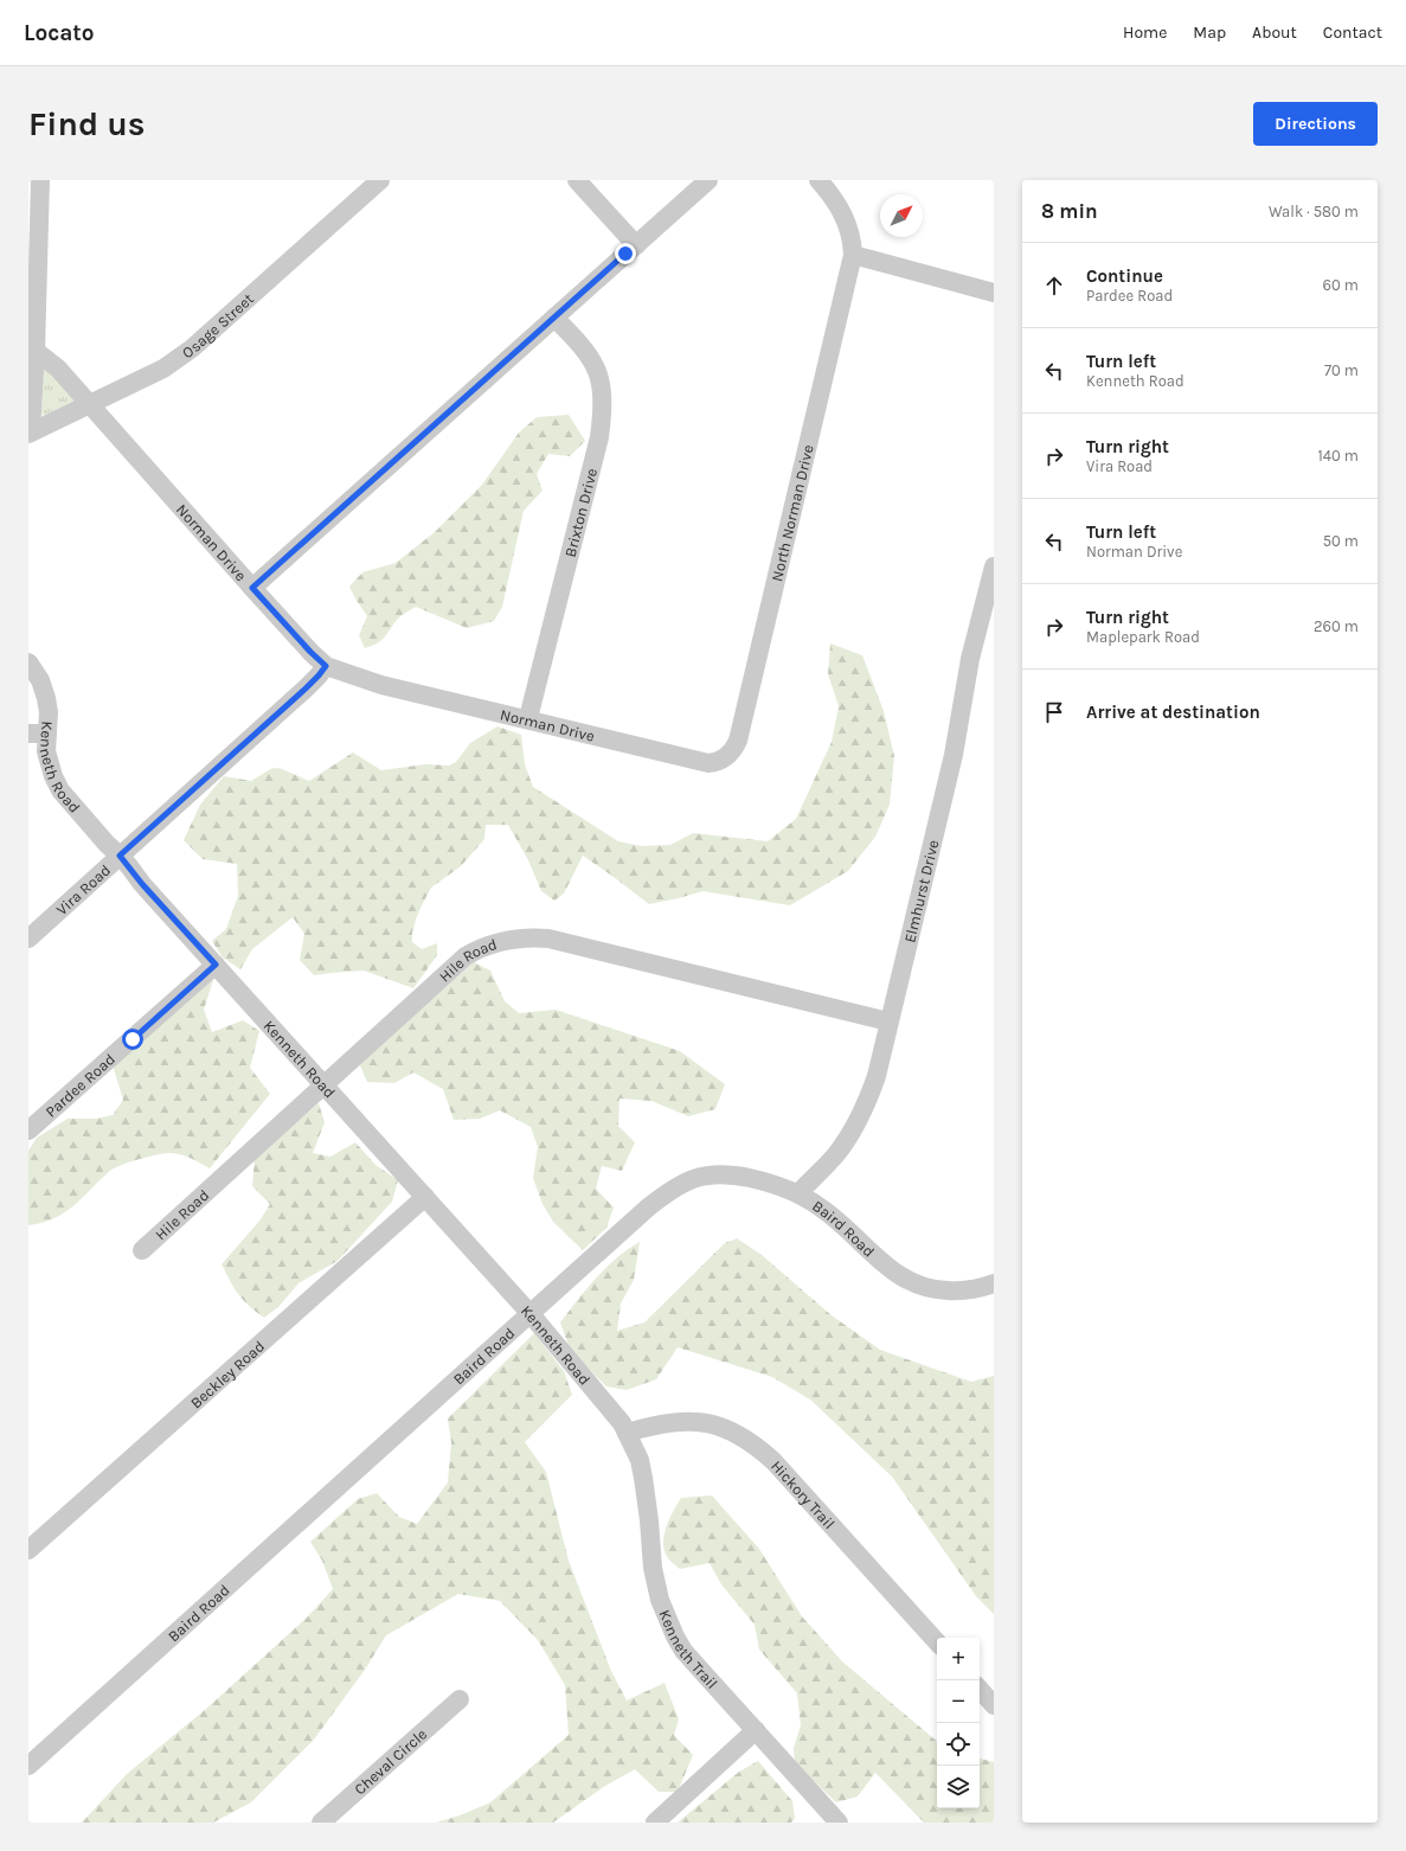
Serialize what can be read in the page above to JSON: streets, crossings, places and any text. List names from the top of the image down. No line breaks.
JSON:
{"streets":{"street":["Osage Street","Brixton Drive","North Norman Drive","Norman Drive","Kenneth Road","Vira Road","Elmhurst Drive","Hile Road","Pardee Road","Baird Road","Beckley Road","Hickory Trail","Kenneth Trail","Cheval Circle"]},"crossings":[["Osage Street","Norman Drive"],["Brixton Drive","Norman Drive"],["North Norman Drive","Norman Drive"],["Norman Drive","Vira Road"],["Kenneth Road","Vira Road"],["Kenneth Road","Hile Road"],["Kenneth Road","Pardee Road"],["Kenneth Road","Baird Road"],["Kenneth Road","Beckley Road"],["Kenneth Road","Hickory Trail"],["Kenneth Road","Kenneth Trail"],["Elmhurst Drive","Hile Road"],["Elmhurst Drive","Baird Road"],["Hickory Trail","Kenneth Trail"]],"north":"top right","page":{"header":"Locato","nav":["Home","Map","About","Contact"],"buttons":"Directions","title":"Find us","heading":["8 min","Walk · 580 m"],"list":[["Continue","Pardee Road","60 m"],["Turn left","Kenneth Road","70 m"],["Turn right","Vira Road","140 m"],["Turn left","Norman Drive","50 m"],["Turn right","Maplepark Road","260 m"],"Arrive at destination"],"map_buttons":["+","−"]}}
